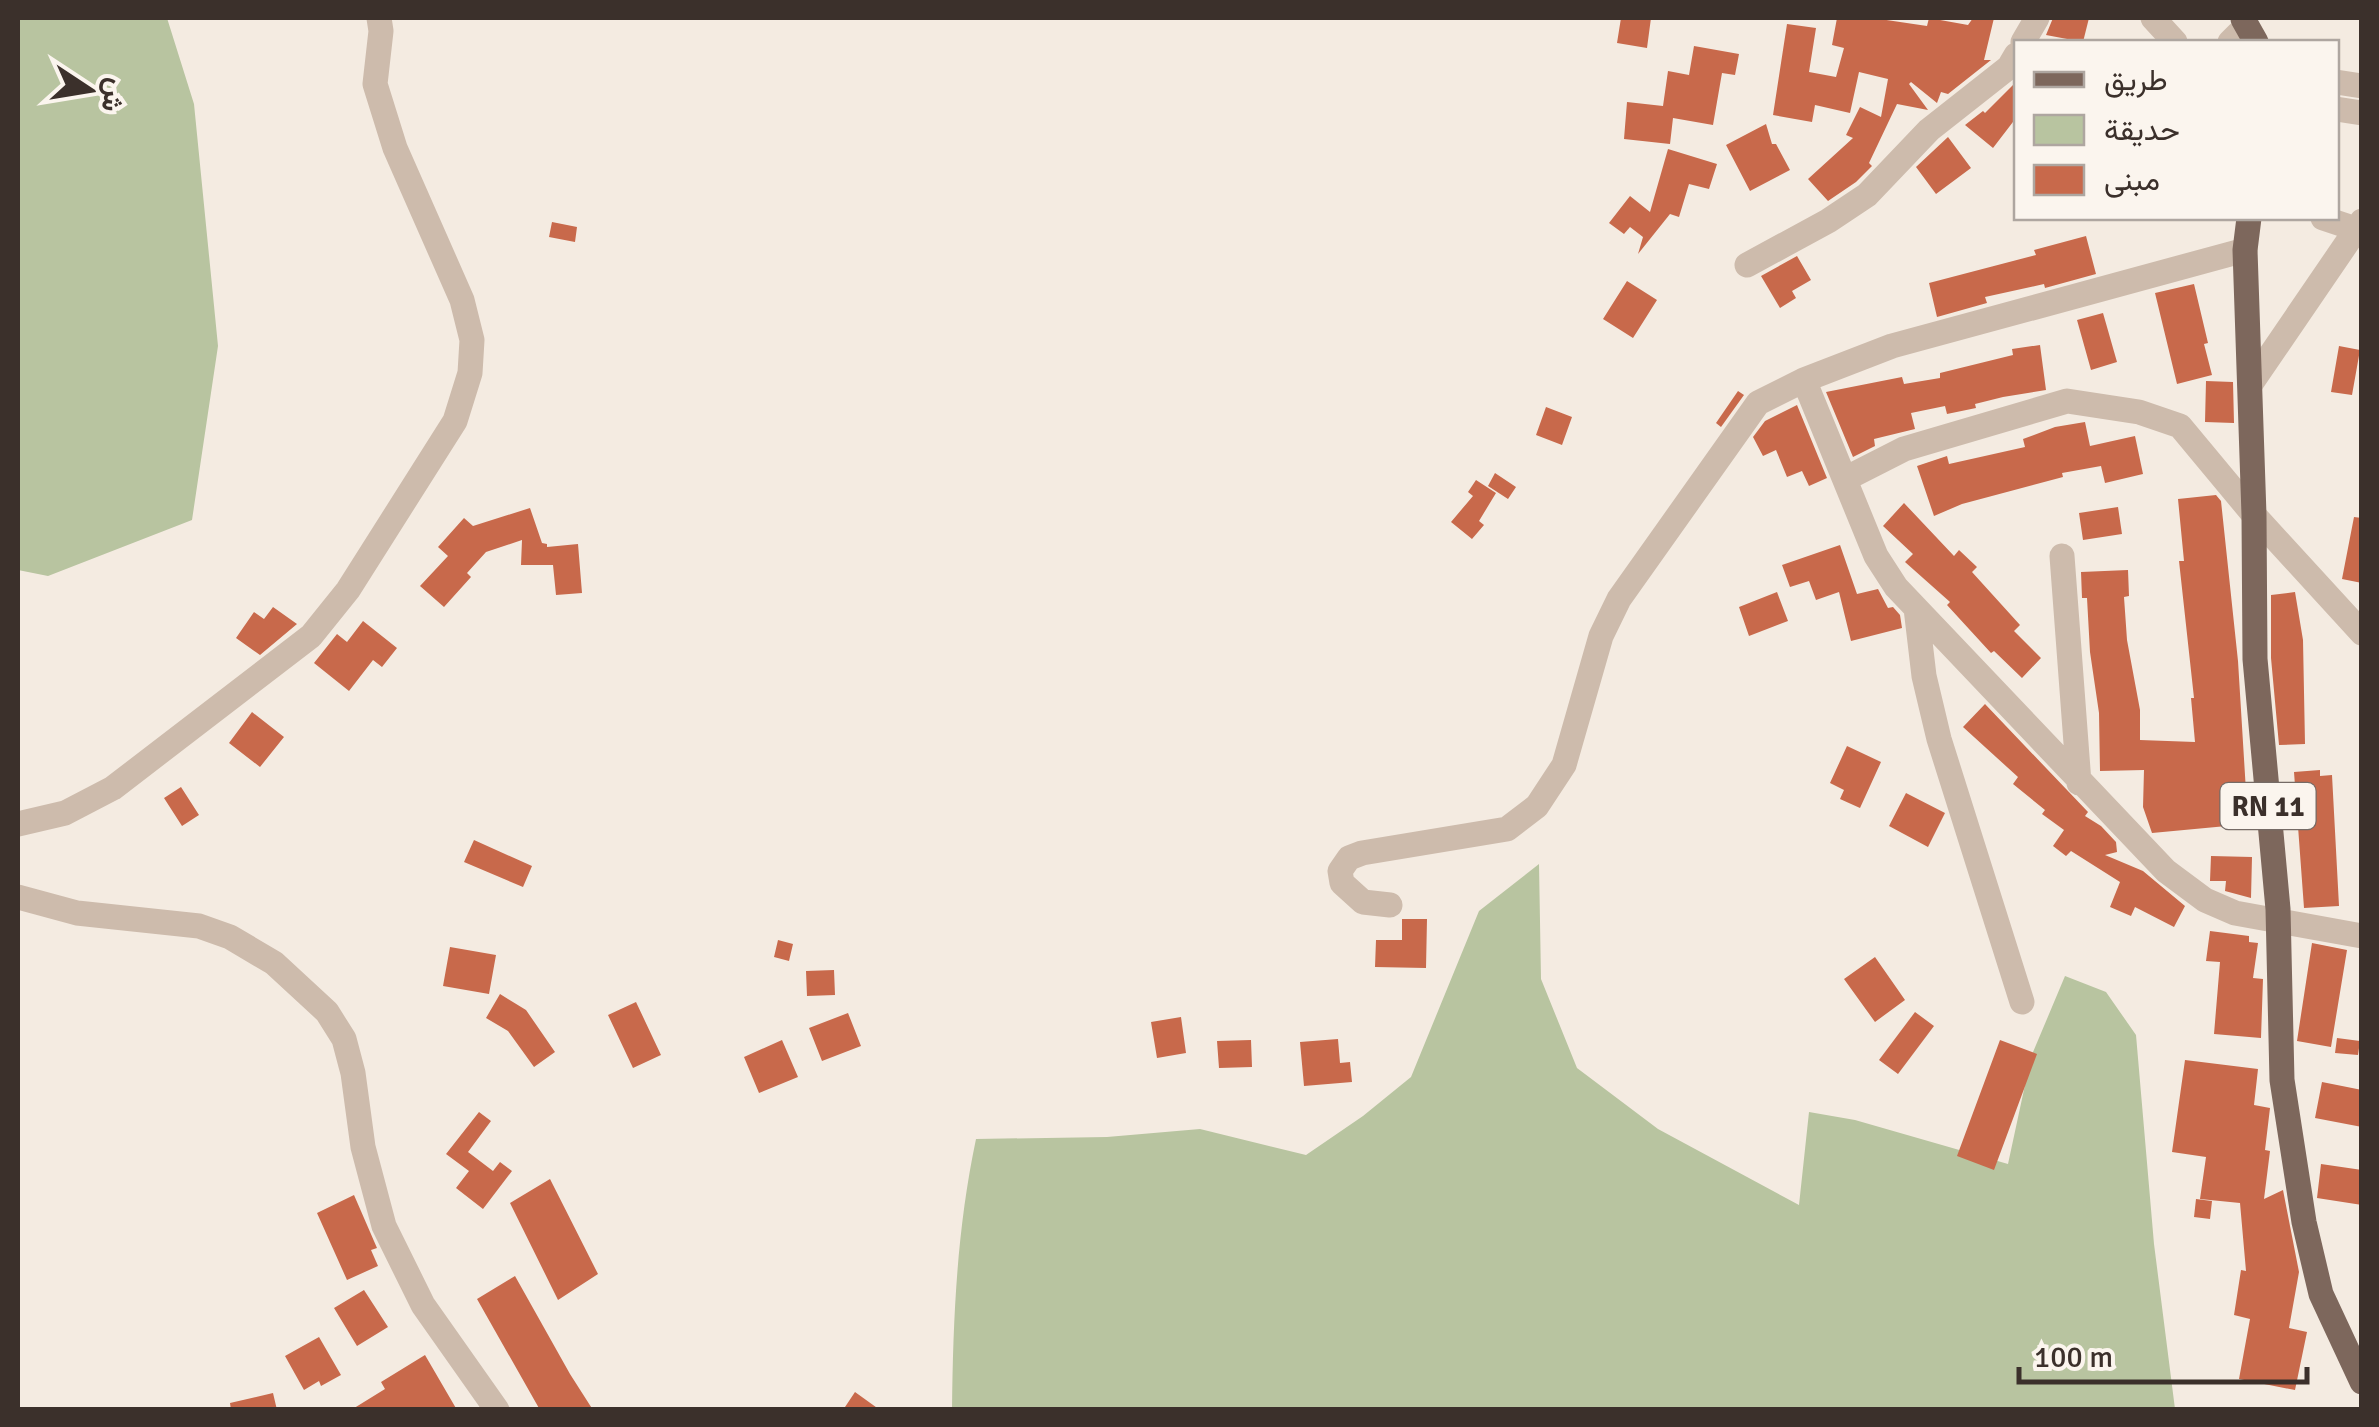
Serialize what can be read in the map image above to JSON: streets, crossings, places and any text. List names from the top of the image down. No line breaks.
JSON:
{"streets":{"main road":["RN 11"]},"legend":["طريق","حديقة","مبنى"],"scale_bar":"100 m","north":"right"}
